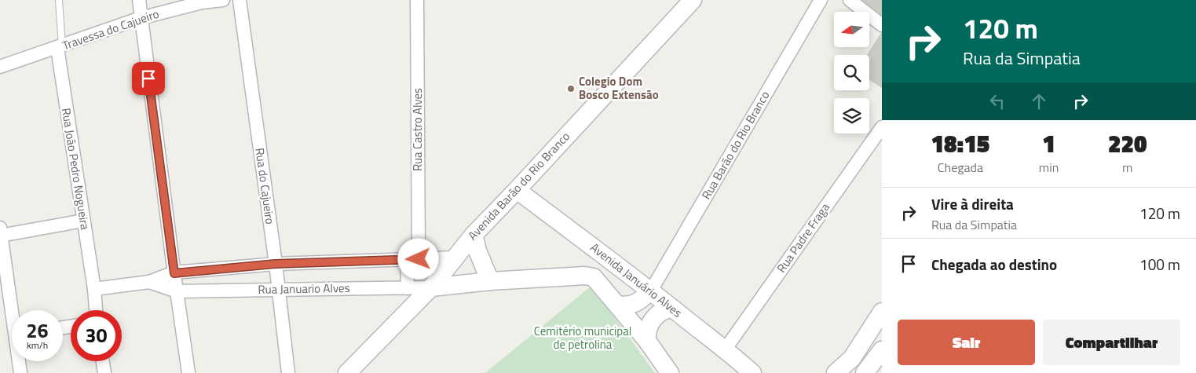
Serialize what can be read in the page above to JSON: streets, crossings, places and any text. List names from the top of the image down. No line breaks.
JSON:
{"streets":{"street":["Travessa do Cajueiro","Rua Castro Alves","Rua Barão do Rio Branco","Rua João Pedro Nogueira","Rua do Cajueiro","Avenida Barão do Rio Branco","Rua Padre Fraga","Avenida Januário Alves","Rua Januario Alves"]},"crossings":[["Travessa do Cajueiro","Rua João Pedro Nogueira"],["Rua Castro Alves","Rua Januario Alves"],["Rua Barão do Rio Branco","Avenida Januário Alves"],["Rua do Cajueiro","Rua Januario Alves"],["Avenida Barão do Rio Branco","Avenida Januário Alves"],["Avenida Barão do Rio Branco","Rua Januario Alves"],["Rua Padre Fraga","Avenida Januário Alves"],["Avenida Januário Alves","Rua Januario Alves"]],"parks":["Cemitério municipal de petrolina"],"places":["Colegio Dom Bosco Extensão"],"north":"left","page":{"turn":["120 m","Rua da Simpatia"],"eta":["18:15","Chegada","1","min","220","m"],"list":[{"name":"Vire à direita","note":"Rua da Simpatia","value":"120 m"},{"name":"Chegada ao destino","value":"100 m"}],"speed":"26 km/h","limit":"30","buttons":["Sair","Compartilhar"]}}
